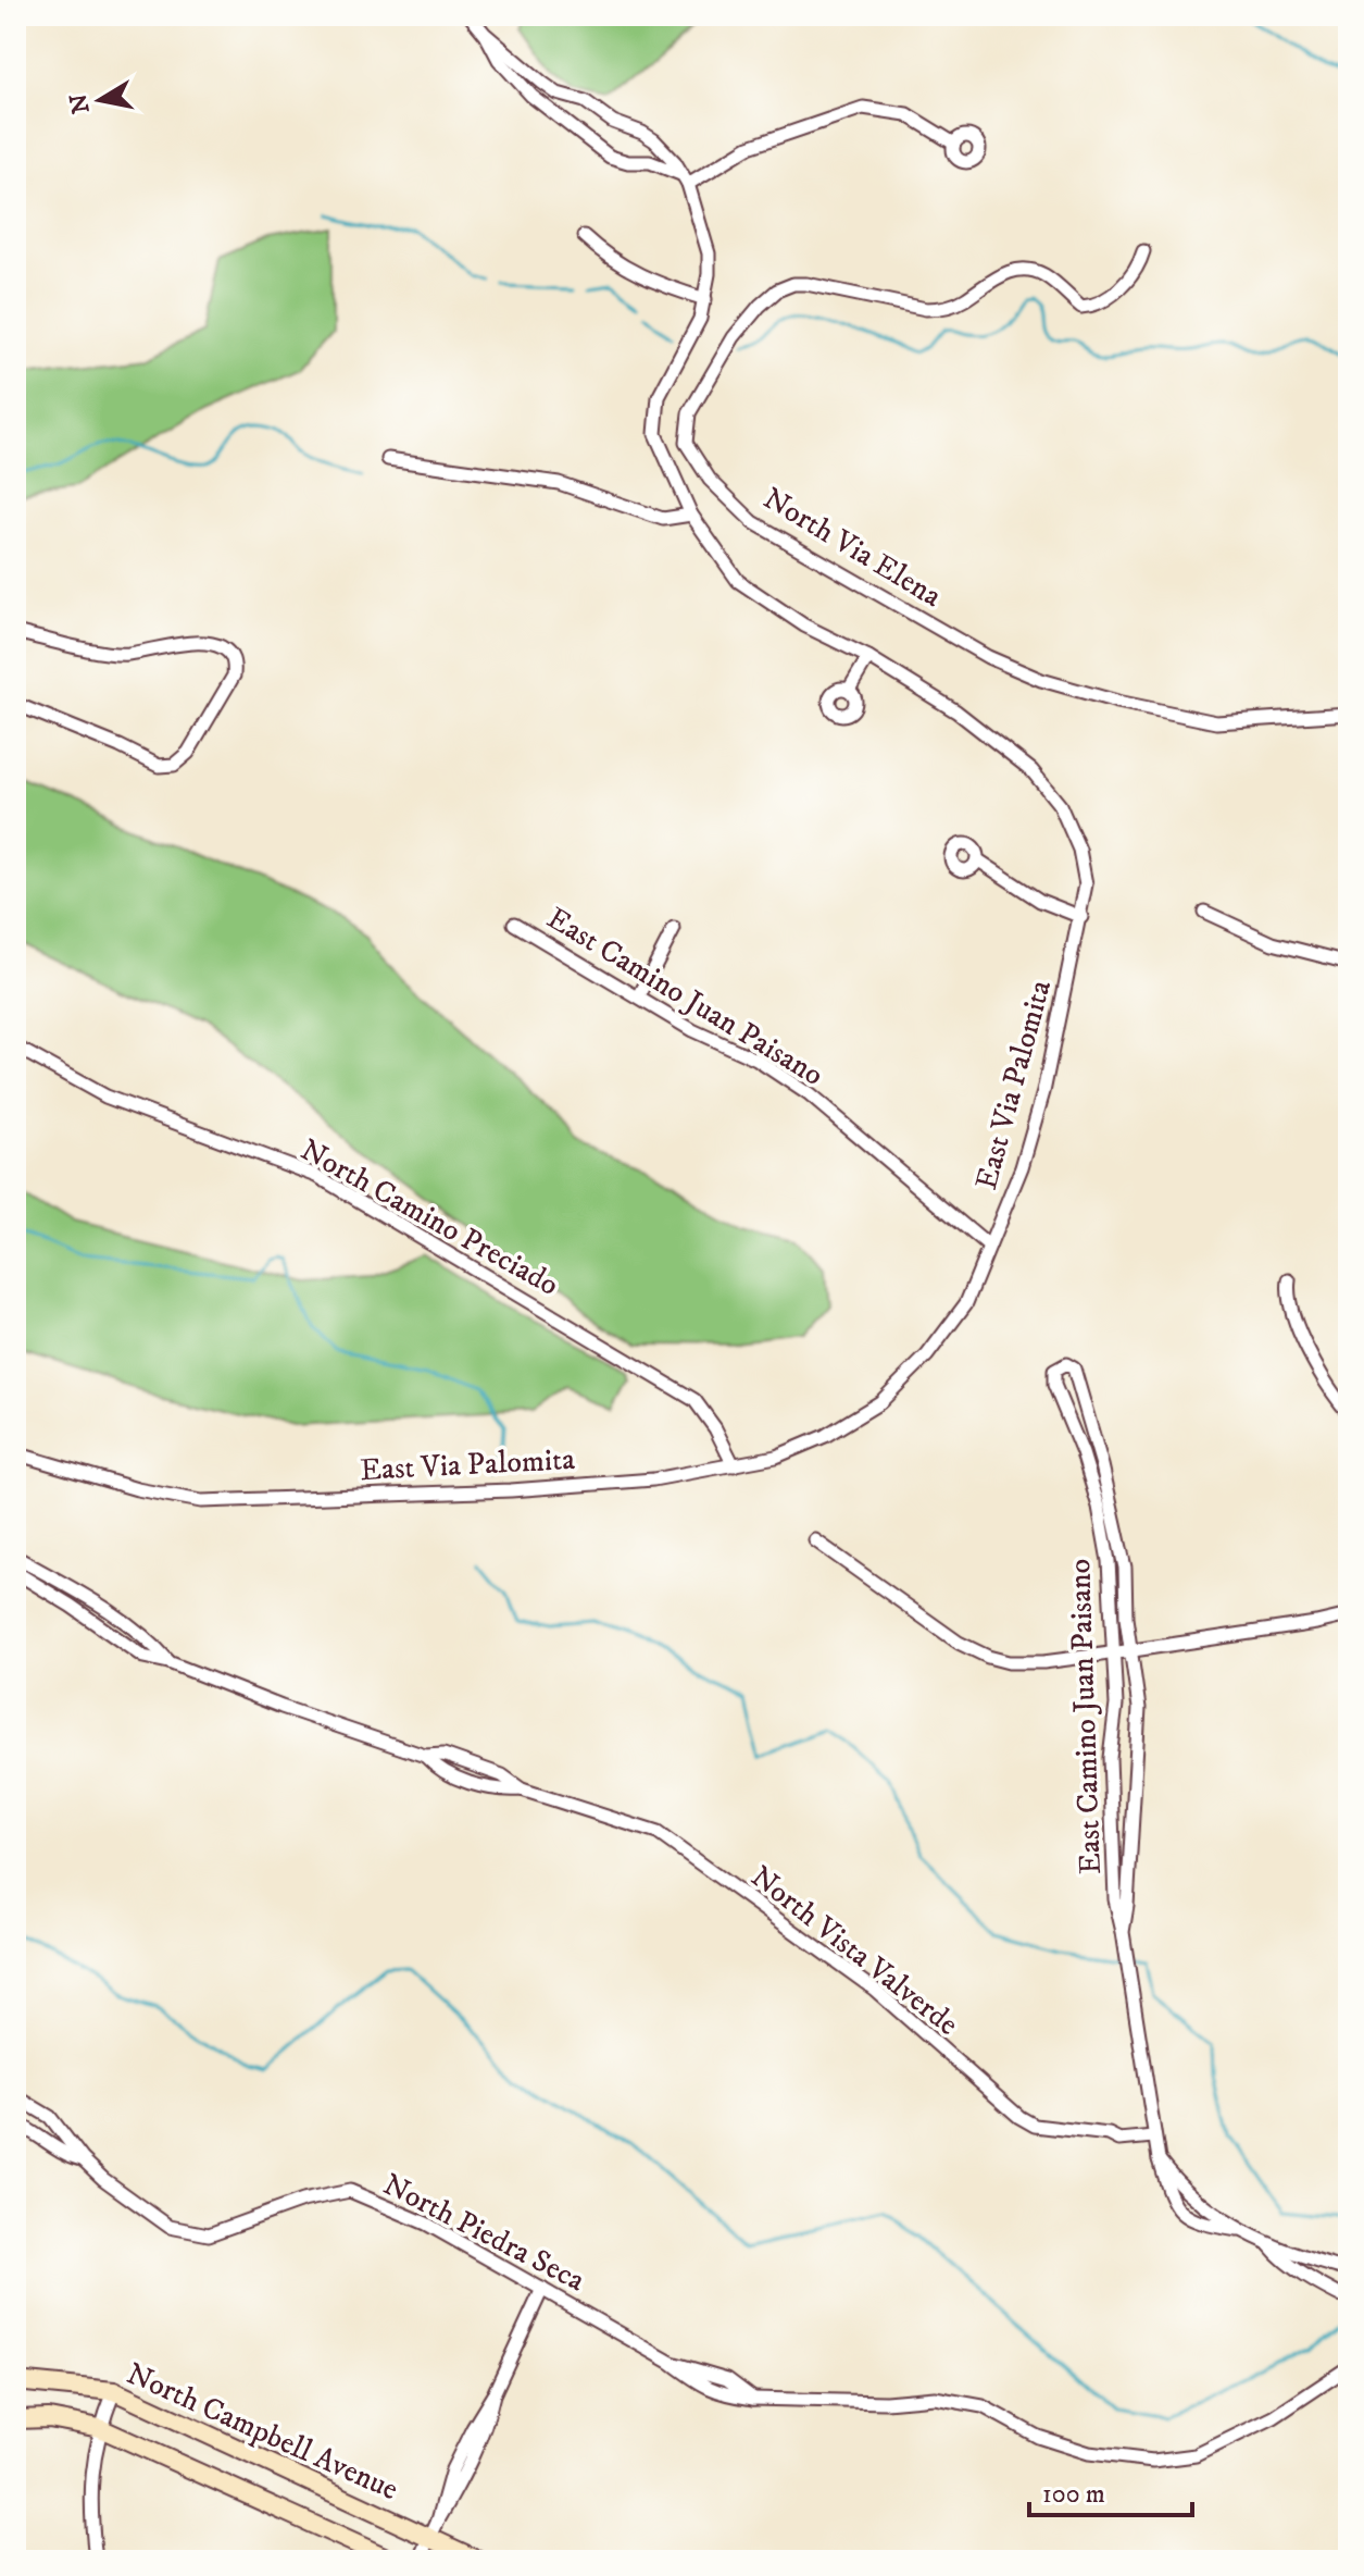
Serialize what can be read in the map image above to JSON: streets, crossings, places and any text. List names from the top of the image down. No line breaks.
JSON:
{"streets":{"main road":["North Campbell Avenue"],"street":["North Via Elena","East Camino Juan Paisano","East Via Palomita","North Camino Preciado","North Vista Valverde","North Piedra Seca"]},"crossings":[["East Camino Juan Paisano","East Via Palomita"],["East Camino Juan Paisano","North Vista Valverde"],["East Via Palomita","North Camino Preciado"]],"scale_bar":"100 m","north":"left"}
